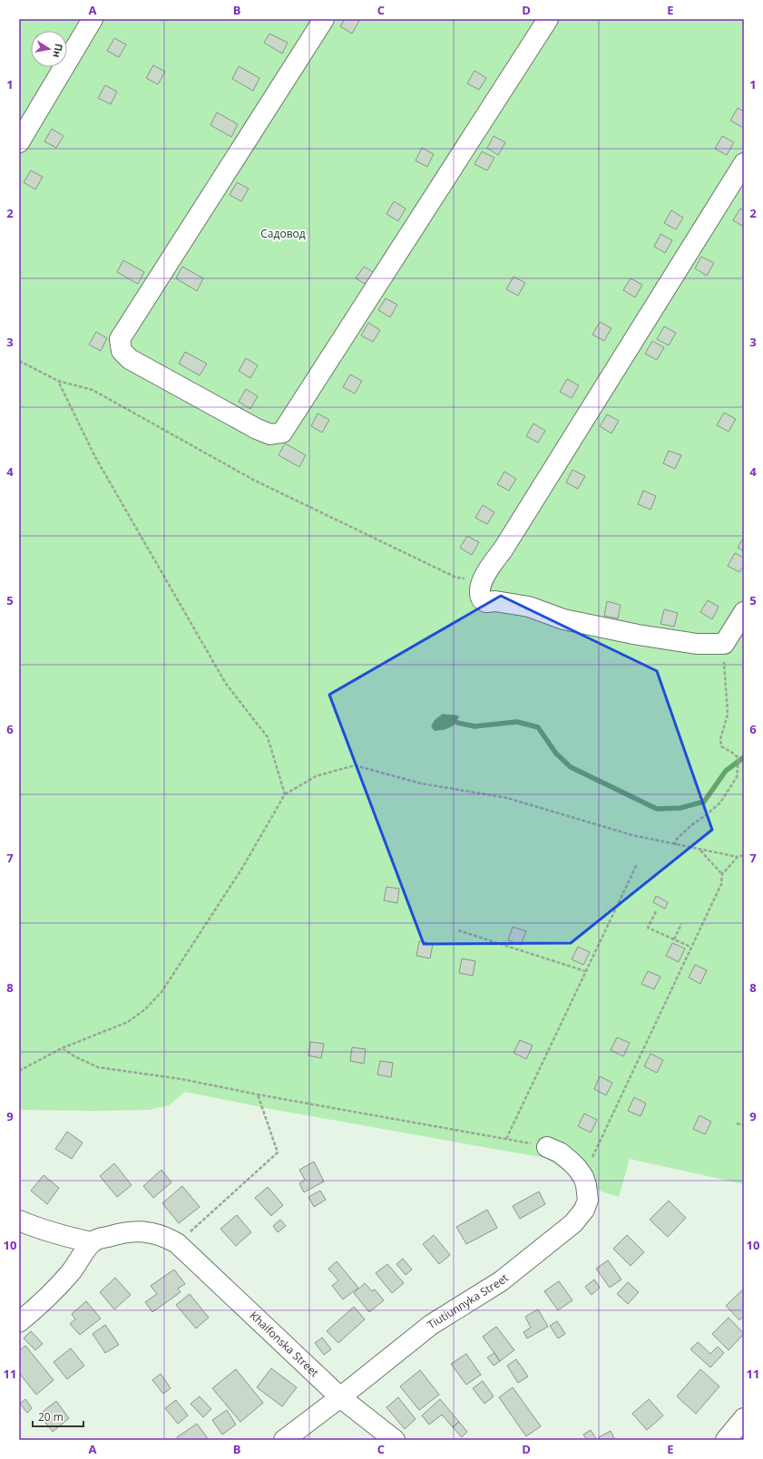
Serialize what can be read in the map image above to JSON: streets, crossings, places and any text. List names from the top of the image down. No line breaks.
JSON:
{"streets":{"street":["Tiutiunnyka Street","Khaifonska Street"]},"crossings":[["Tiutiunnyka Street","Khaifonska Street"]],"parks":["Садовод"],"scale_bar":"20 m","north":"right","grid":{"columns":["A","B","C","D","E"],"rows":["1","2","3","4","5","6","7","8","9","10","11"]}}
